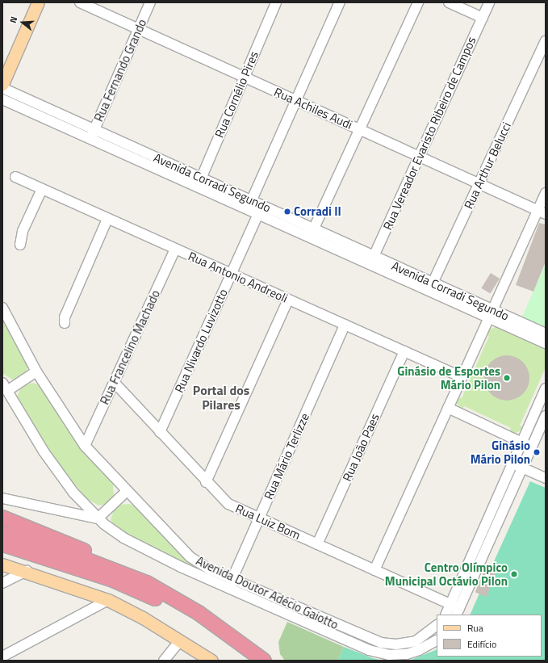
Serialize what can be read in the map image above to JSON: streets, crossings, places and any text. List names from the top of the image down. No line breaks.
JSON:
{"streets":{"street":["Rua Fernando Grando","Rua Cornélio Pires","Rua Achiles Audi","Rua Vereador Evaristo Ribeiro de Campos","Rua Arthur Belucci","Avenida Corradi Segundo","Rua Antonio Andreoli","Rua Nivardo Luvizotto","Rua Francelino Machado","Rua João Paes","Rua Mário Terlizze","Rua Luiz Bom","Avenida Doutor Adécio Gaiotto"]},"crossings":[["Rua Fernando Grando","Rua Achiles Audi"],["Rua Fernando Grando","Avenida Corradi Segundo"],["Rua Cornélio Pires","Rua Achiles Audi"],["Rua Cornélio Pires","Avenida Corradi Segundo"],["Rua Achiles Audi","Rua Vereador Evaristo Ribeiro de Campos"],["Rua Achiles Audi","Rua Arthur Belucci"],["Rua Vereador Evaristo Ribeiro de Campos","Avenida Corradi Segundo"],["Rua Arthur Belucci","Avenida Corradi Segundo"],["Avenida Corradi Segundo","Rua Nivardo Luvizotto"],["Rua Antonio Andreoli","Rua Nivardo Luvizotto"],["Rua Antonio Andreoli","Rua Francelino Machado"],["Rua Antonio Andreoli","Rua João Paes"],["Rua Antonio Andreoli","Rua Mário Terlizze"],["Rua Nivardo Luvizotto","Rua Luiz Bom"],["Rua Francelino Machado","Rua Luiz Bom"],["Rua Francelino Machado","Avenida Doutor Adécio Gaiotto"],["Rua João Paes","Rua Luiz Bom"],["Rua Mário Terlizze","Rua Luiz Bom"],["Rua Mário Terlizze","Avenida Doutor Adécio Gaiotto"]],"districts":["Portal dos Pilares"],"places":["Corradi II","Ginásio de Esportes Mário Pilon","Ginásio Mário Pilon","Centro Olímpico Municipal Octávio Pilon"],"legend":["Rua","Edifício"],"north":"left"}
